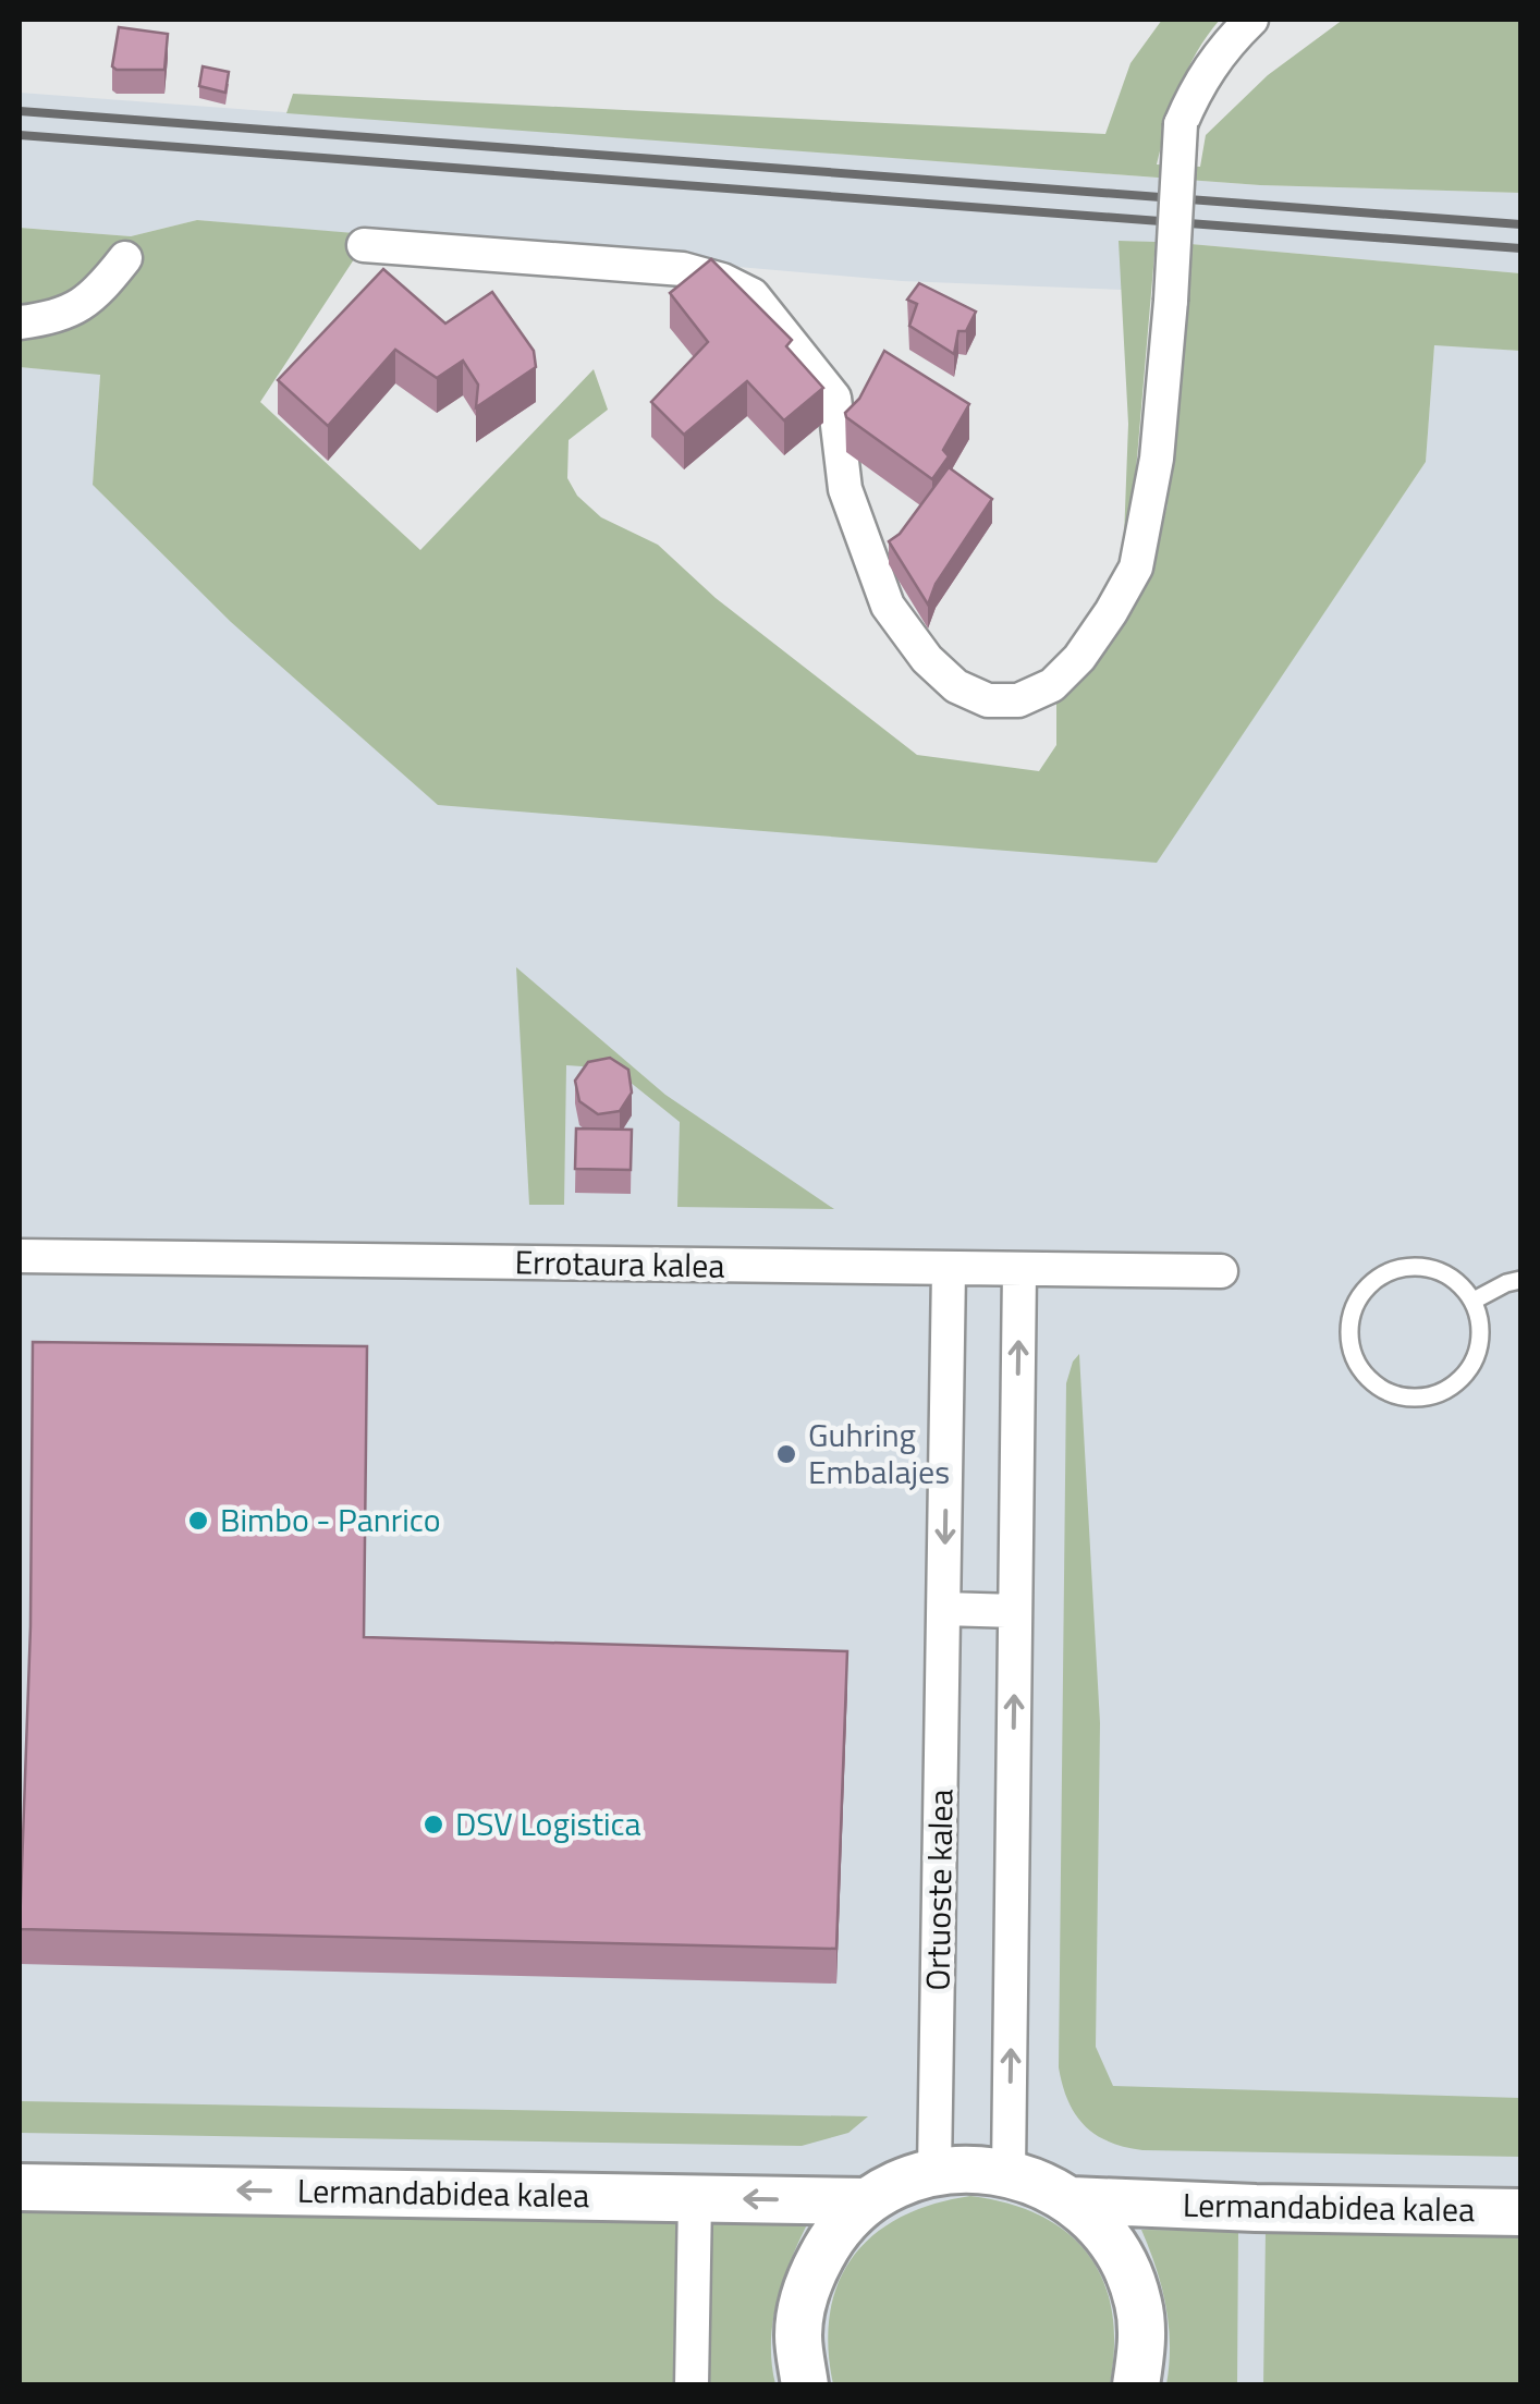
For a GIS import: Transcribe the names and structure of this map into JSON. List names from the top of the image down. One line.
{"streets":{"street":["Errotaura kalea","Ortuoste kalea","Lermandabidea kalea"]},"crossings":[["Errotaura kalea","Ortuoste kalea"]],"one_way":["Lermandabidea kalea"],"places":["Guhring Embalajes","Bimbo - Panrico","DSV Logistica"]}
